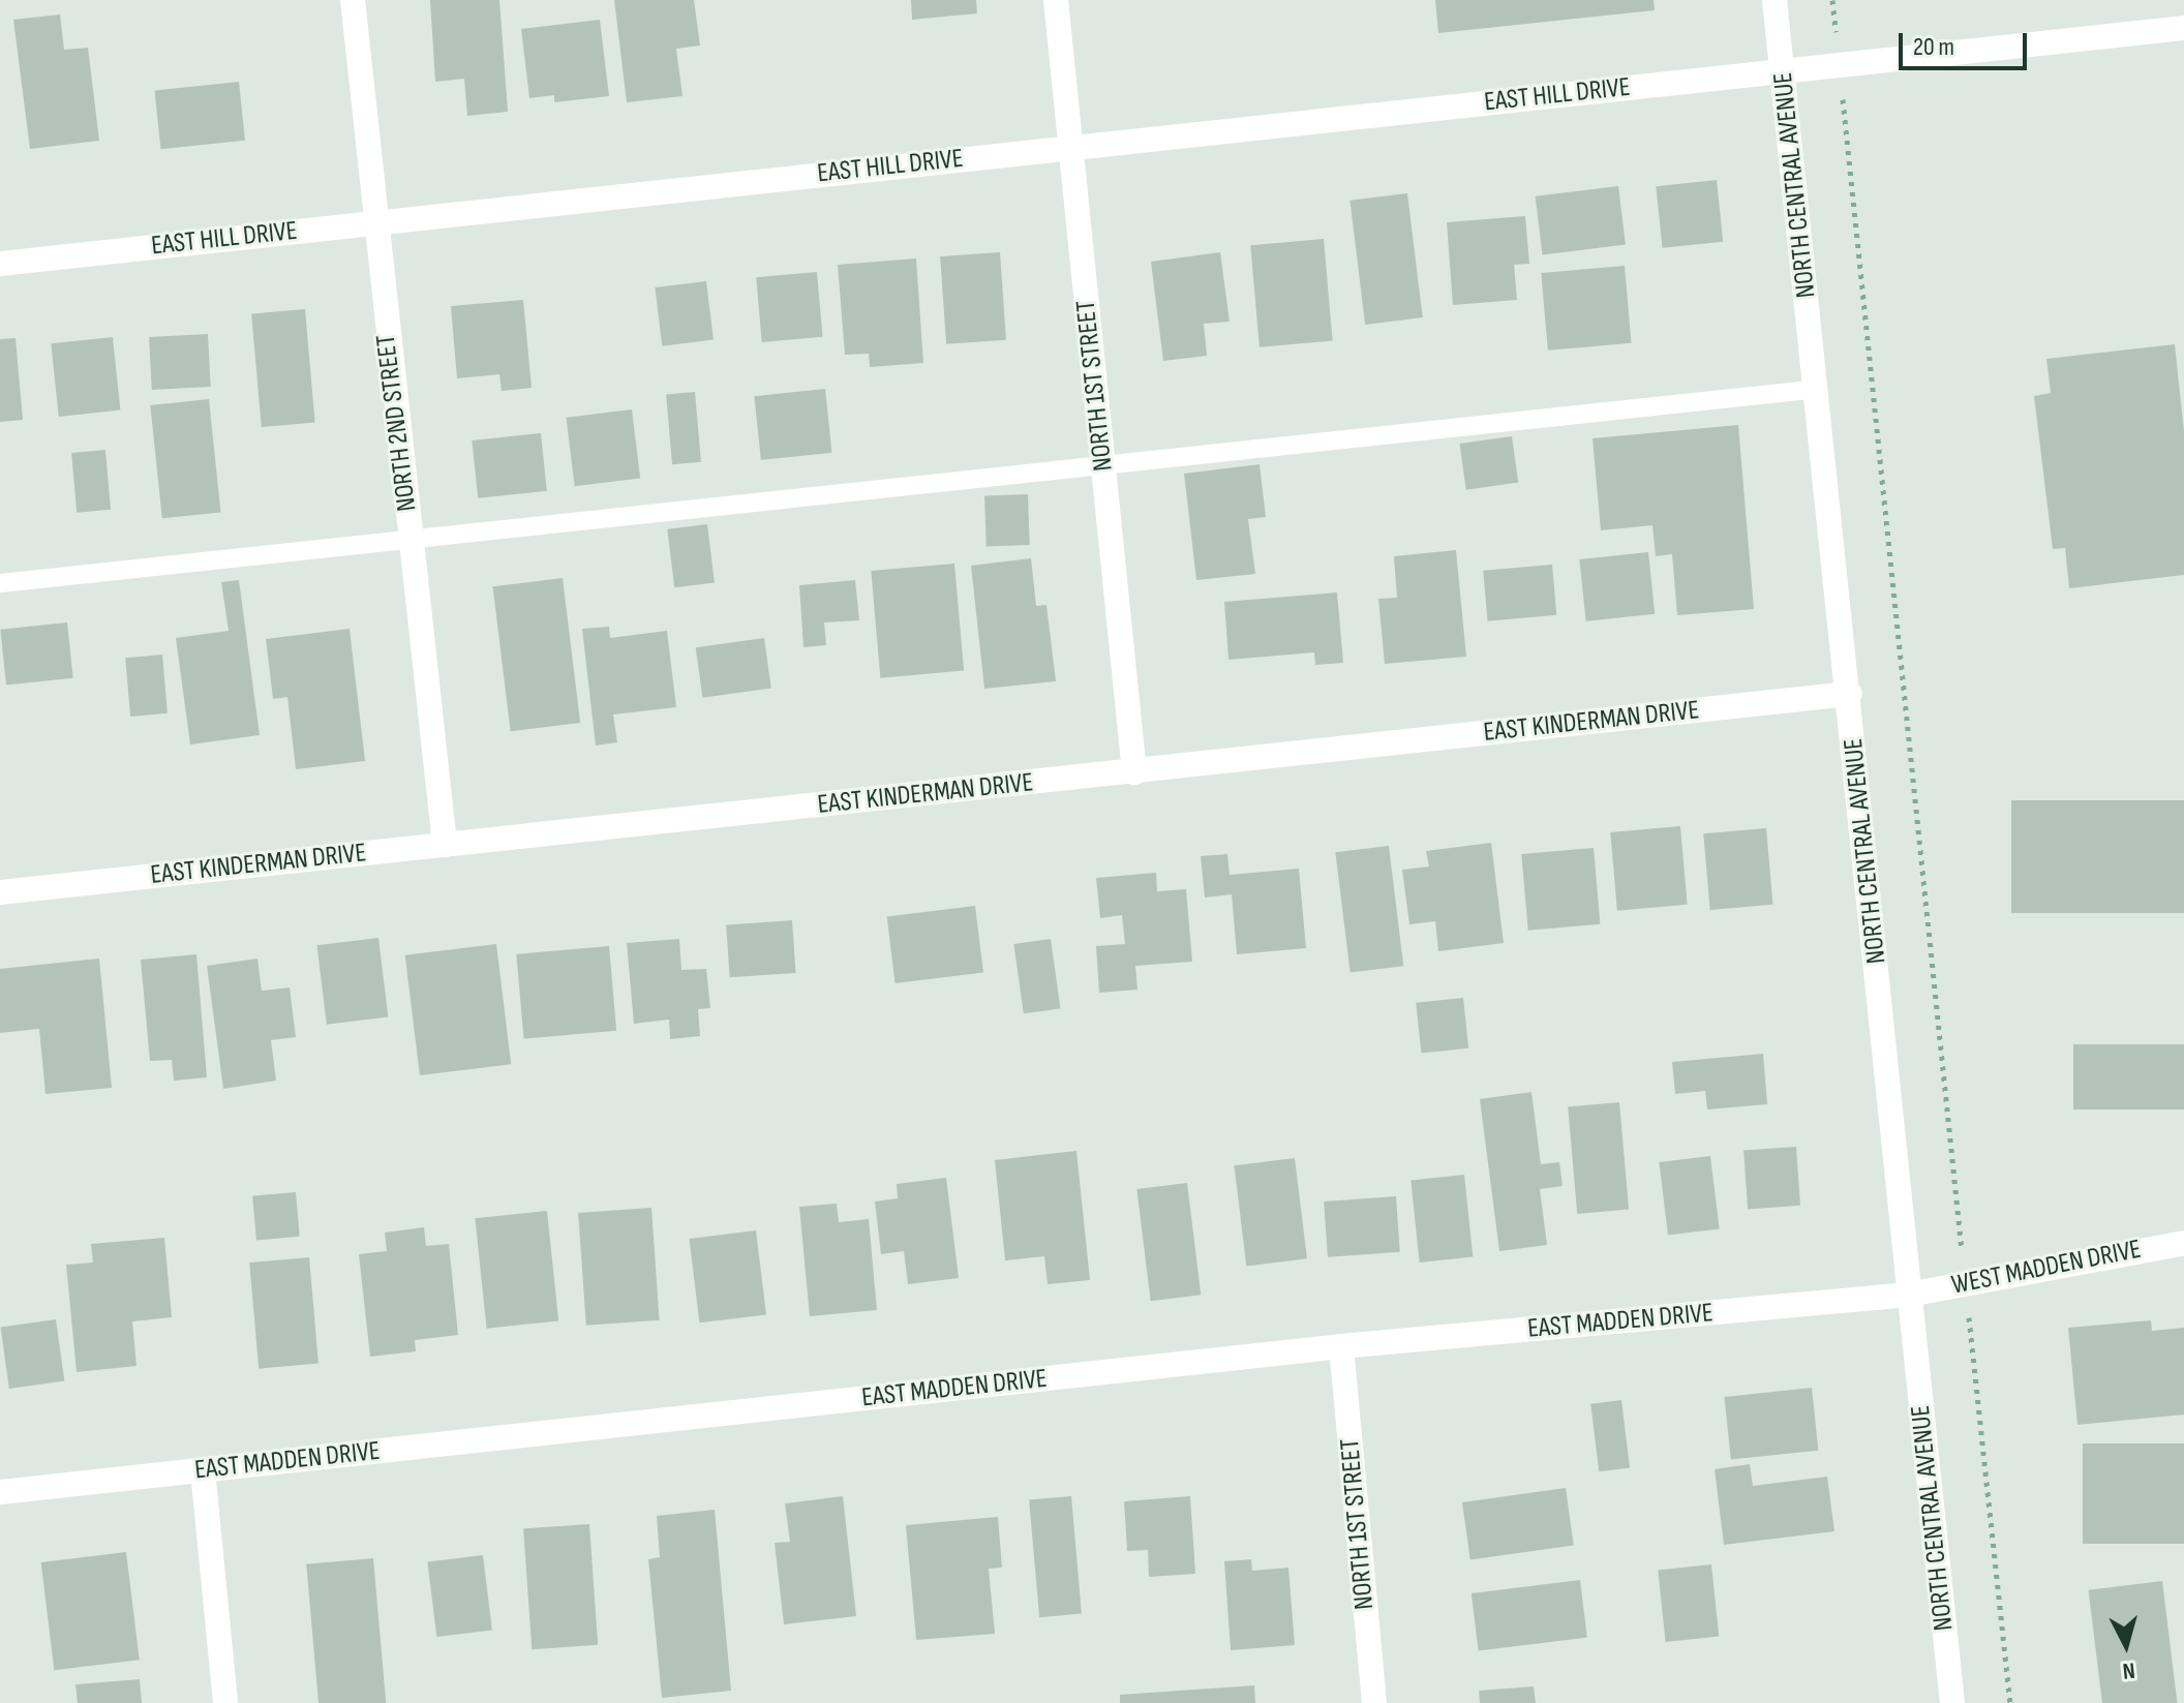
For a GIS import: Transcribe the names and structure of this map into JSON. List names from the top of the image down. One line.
{"streets":{"street":["EAST HILL DRIVE","NORTH CENTRAL AVENUE","NORTH 1ST STREET","NORTH 2ND STREET","EAST KINDERMAN DRIVE","WEST MADDEN DRIVE","EAST MADDEN DRIVE"]},"crossings":[["EAST HILL DRIVE","NORTH CENTRAL AVENUE"],["EAST HILL DRIVE","NORTH 1ST STREET"],["EAST HILL DRIVE","NORTH 2ND STREET"],["NORTH CENTRAL AVENUE","EAST KINDERMAN DRIVE"],["NORTH CENTRAL AVENUE","WEST MADDEN DRIVE"],["NORTH CENTRAL AVENUE","EAST MADDEN DRIVE"],["NORTH 1ST STREET","EAST KINDERMAN DRIVE"],["NORTH 1ST STREET","EAST MADDEN DRIVE"],["NORTH 2ND STREET","EAST KINDERMAN DRIVE"],["WEST MADDEN DRIVE","EAST MADDEN DRIVE"]],"scale_bar":"20 m","north":"bottom"}
